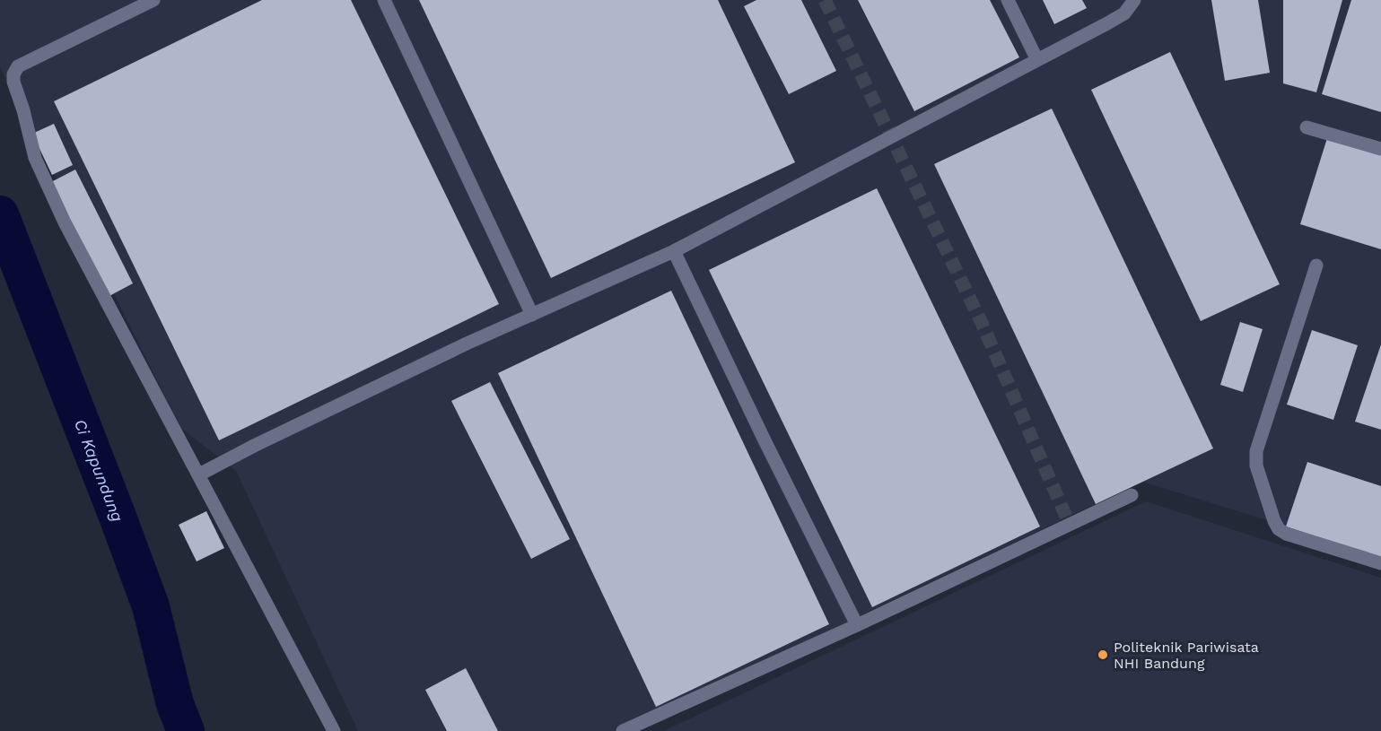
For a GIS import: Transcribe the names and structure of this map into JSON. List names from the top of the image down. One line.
{"water":["Ci Kapundung"],"places":["Politeknik Pariwisata NHI Bandung"]}
